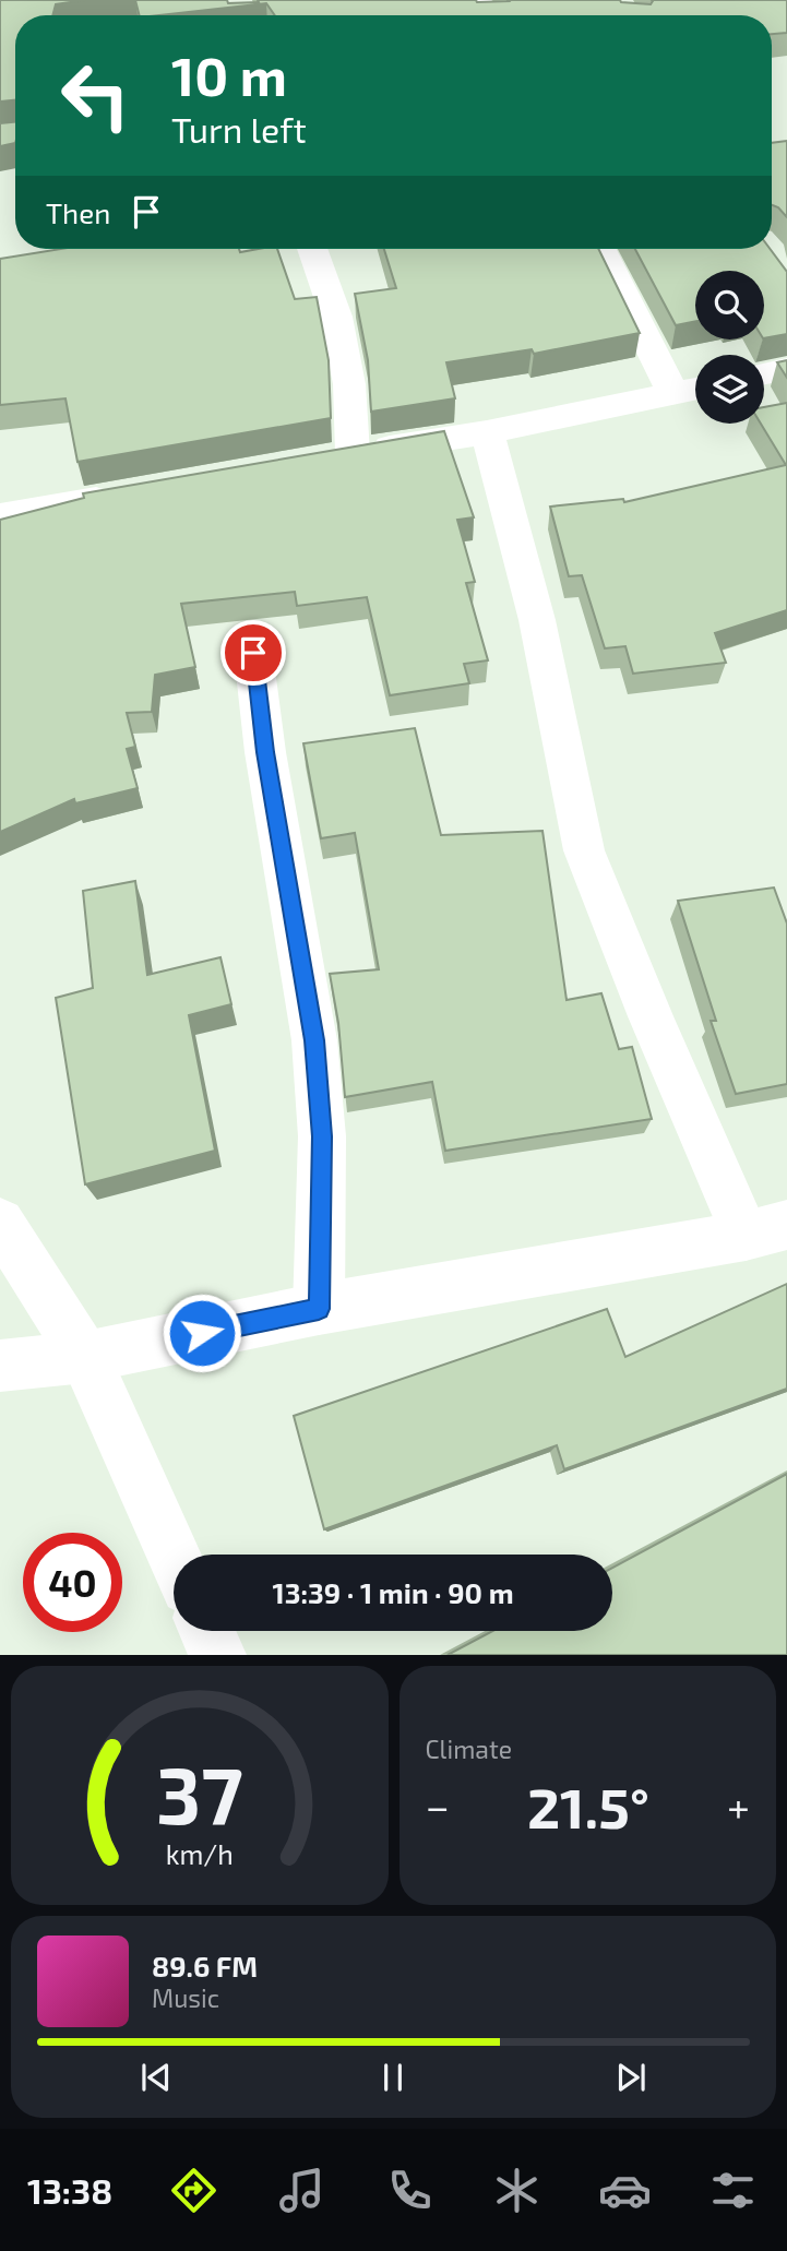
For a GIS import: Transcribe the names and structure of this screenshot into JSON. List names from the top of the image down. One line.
{"page":{"turn":["10 m","Turn left"],"then":"Then","limit":"40","trip":"13:39 · 1 min · 90 m","tile":"Climate","heat":["−","21.5°","+"],"song":["89.6 FM","Music"],"tabs":"13:38","gauge":["37","km/h"]}}
